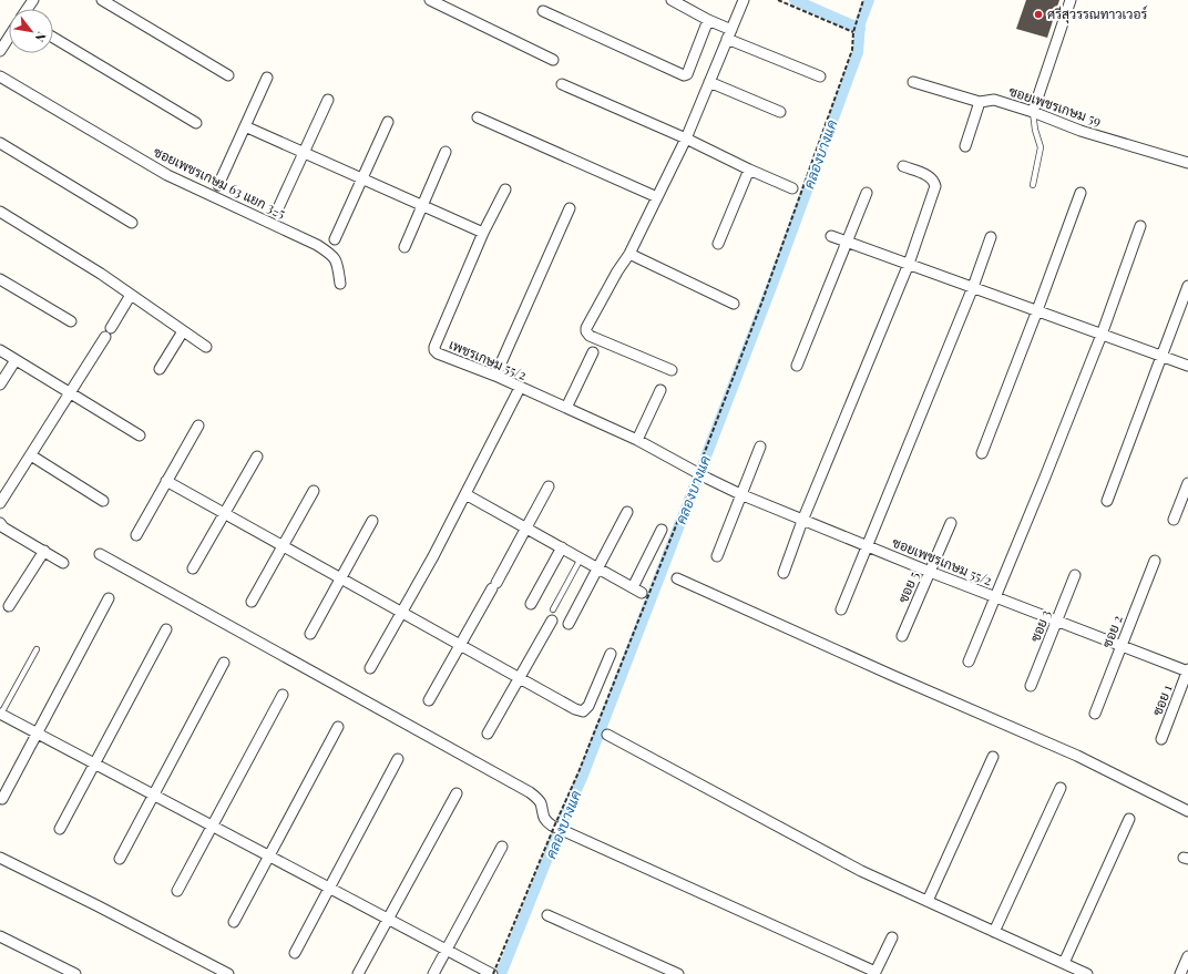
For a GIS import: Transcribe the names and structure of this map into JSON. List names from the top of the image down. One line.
{"streets":{"street":["ซอยเพชรเกษม 59","ซอยเพชรเกษม 63 แยก 3-5","เพชรเกษม 55/2","ซอยเพชรเกษม 55/2","ซอย 5","ซอย 3","ซอย 2","ซอย 1"]},"crossings":[["เพชรเกษม 55/2","ซอยเพชรเกษม 55/2"],["ซอยเพชรเกษม 55/2","ซอย 5"],["ซอยเพชรเกษม 55/2","ซอย 3"],["ซอยเพชรเกษม 55/2","ซอย 2"],["ซอยเพชรเกษม 55/2","ซอย 1"]],"water":["คลองบางแค"],"places":["ศรีสุวรรณทาวเวอร์"],"north":"bottom right"}
